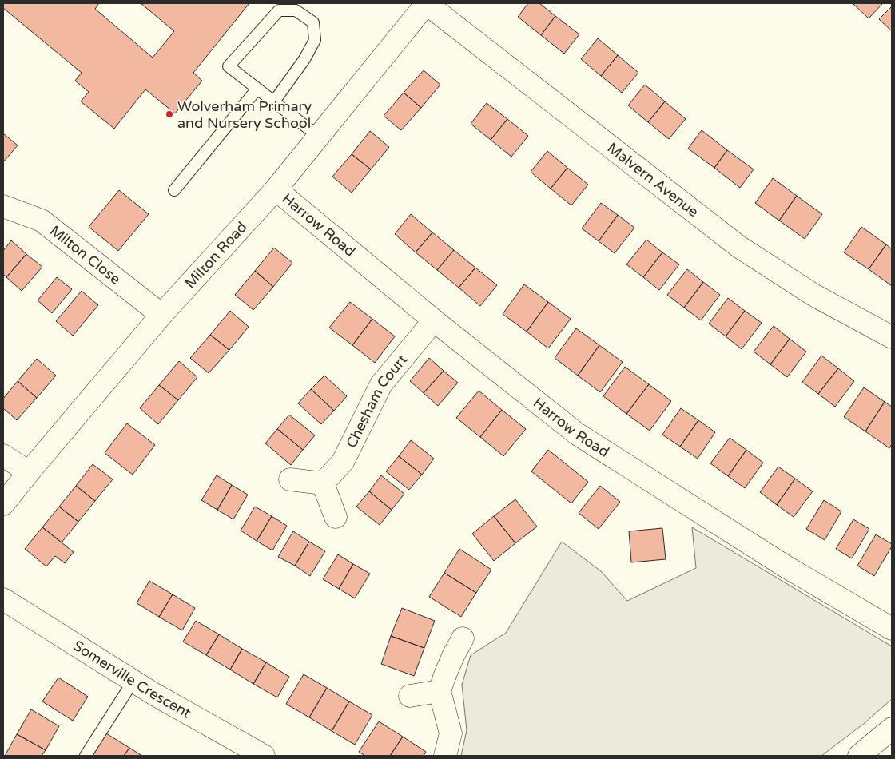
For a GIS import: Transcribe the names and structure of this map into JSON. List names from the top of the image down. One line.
{"streets":{"street":["Malvern Avenue","Harrow Road","Milton Close","Milton Road","Chesham Court","Somerville Crescent"]},"crossings":[["Malvern Avenue","Milton Road"],["Harrow Road","Milton Road"],["Harrow Road","Chesham Court"],["Milton Close","Milton Road"]],"places":["Wolverham Primary and Nursery School"]}
